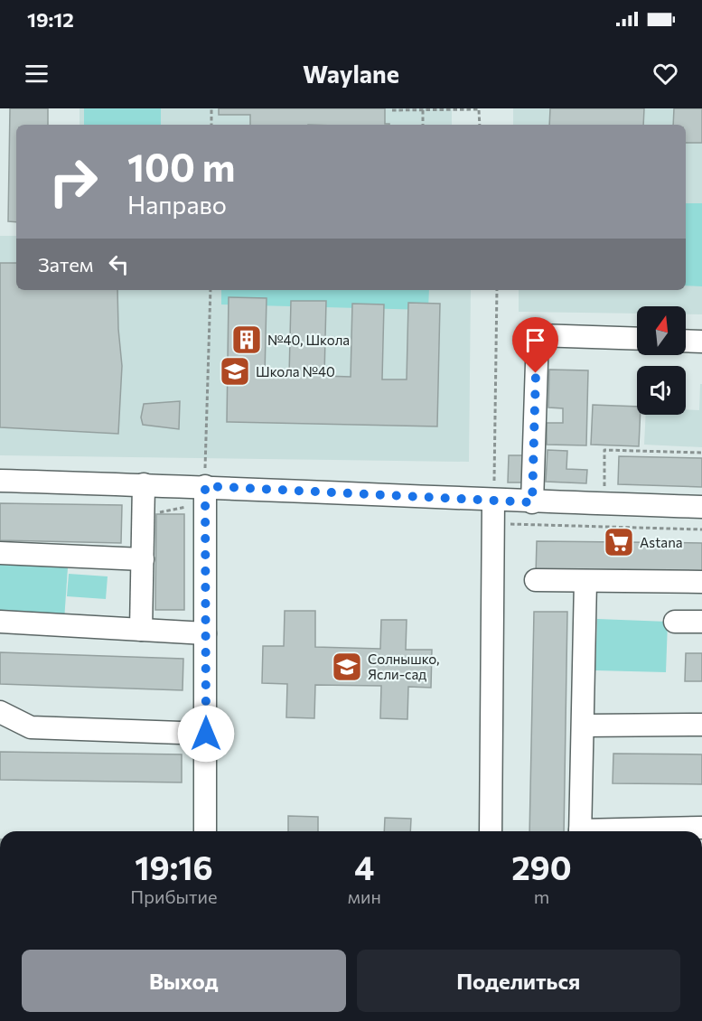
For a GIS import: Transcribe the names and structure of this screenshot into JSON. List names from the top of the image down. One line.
{"places":{"building":["№40, Школа"],"school or university":["Школа №40","Солнышко, Ясли-сад"],"supermarket":["Astana"]},"north":"top","page":{"status":"19:12","header":"Waylane","turn":["100 m","Направо"],"then":"Затем","eta":["19:16","Прибытие","4","мин","290","m"],"buttons":["Выход","Поделиться"]}}
